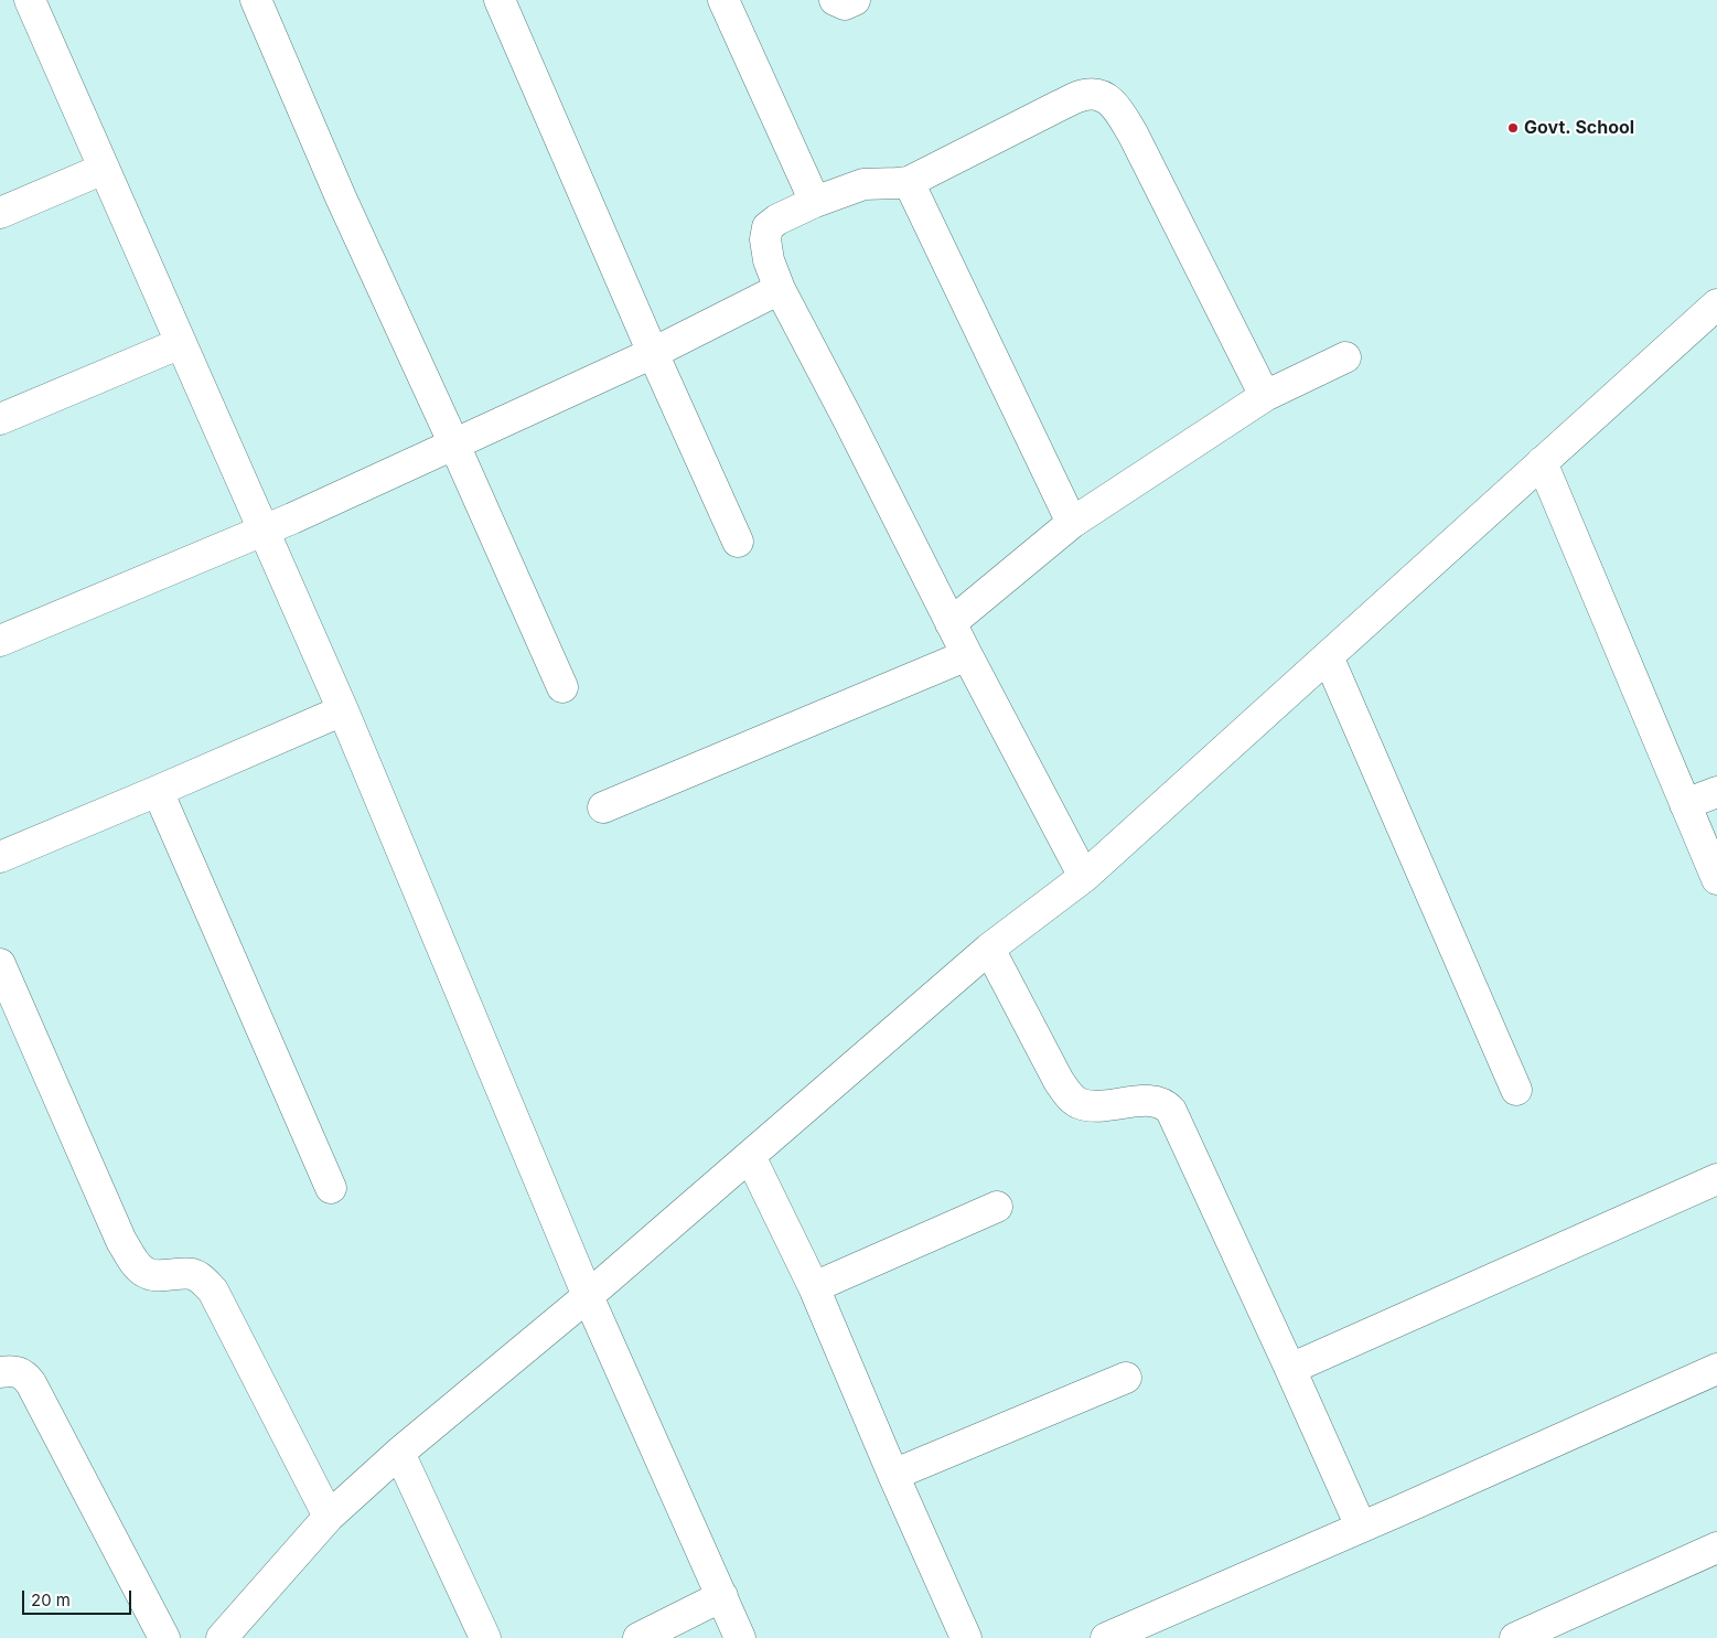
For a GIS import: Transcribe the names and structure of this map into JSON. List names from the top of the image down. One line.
{"places":["Govt. School"],"scale_bar":"20 m"}
